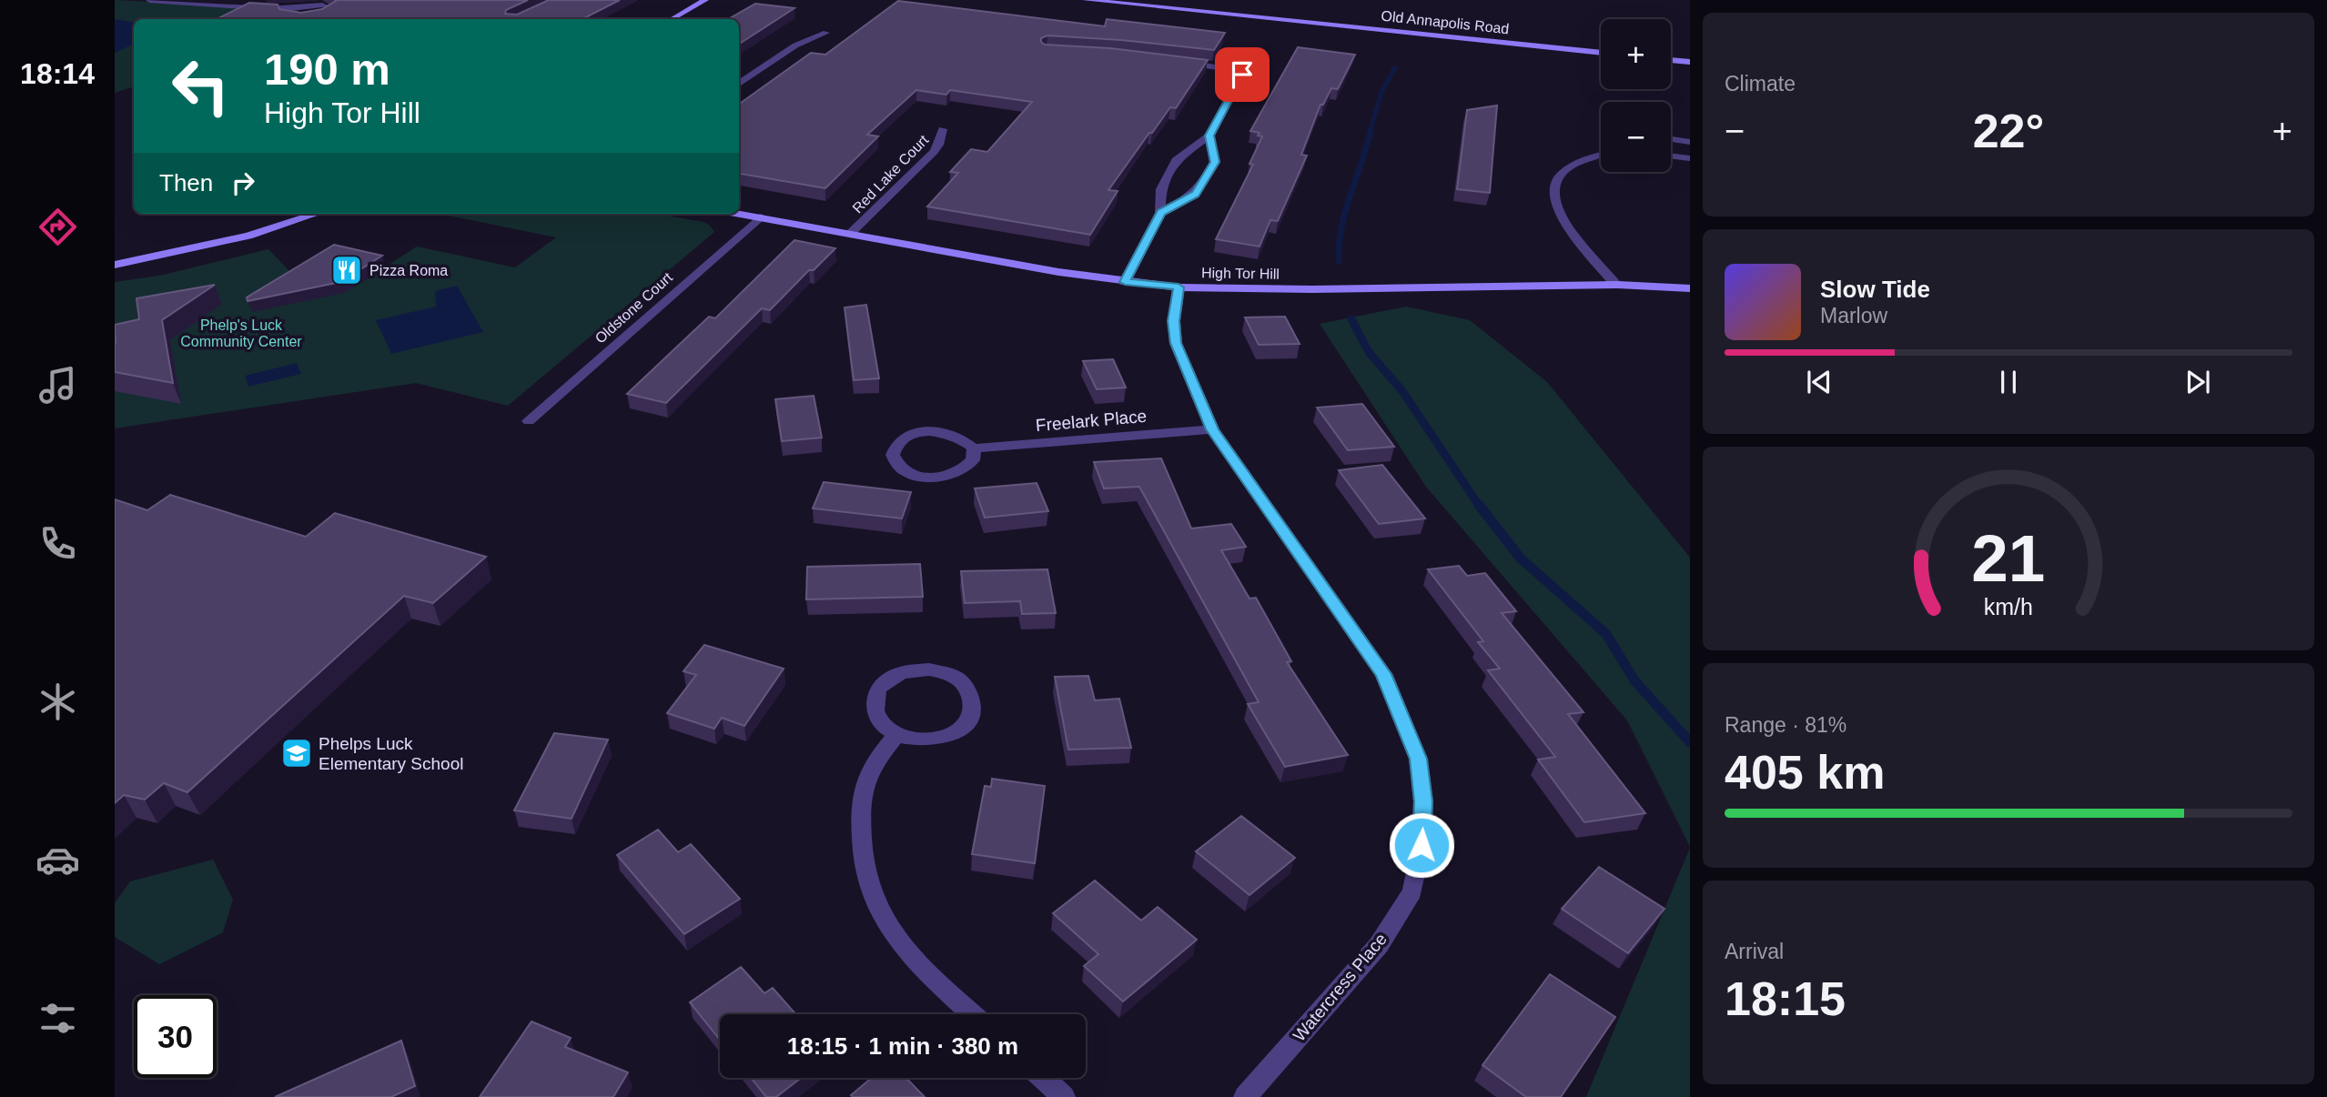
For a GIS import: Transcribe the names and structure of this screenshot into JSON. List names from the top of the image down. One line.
{"streets":{"street":["Old Annapolis Road","Red Lake Court","High Tor Hill","Oldstone Court","Freelark Place","Watercress Place"]},"crossings":[["Red Lake Court","High Tor Hill"],["High Tor Hill","Oldstone Court"],["High Tor Hill","Watercress Place"],["Freelark Place","Watercress Place"]],"parks":["Phelp's Luck Community Center"],"places":{"restaurant":["Pizza Roma"],"school or university":["Phelps Luck Elementary School"]},"page":{"tabs":"18:14","tile":["Climate",["Range · 81%","405 km"],["Arrival","18:15"]],"map_buttons":["+","−"],"turn":["190 m","High Tor Hill"],"heat":["−","22°","+"],"then":"Then","song":["Slow Tide","Marlow"],"limit":"30","trip":"18:15 · 1 min · 380 m","gauge":["21","km/h"]}}
